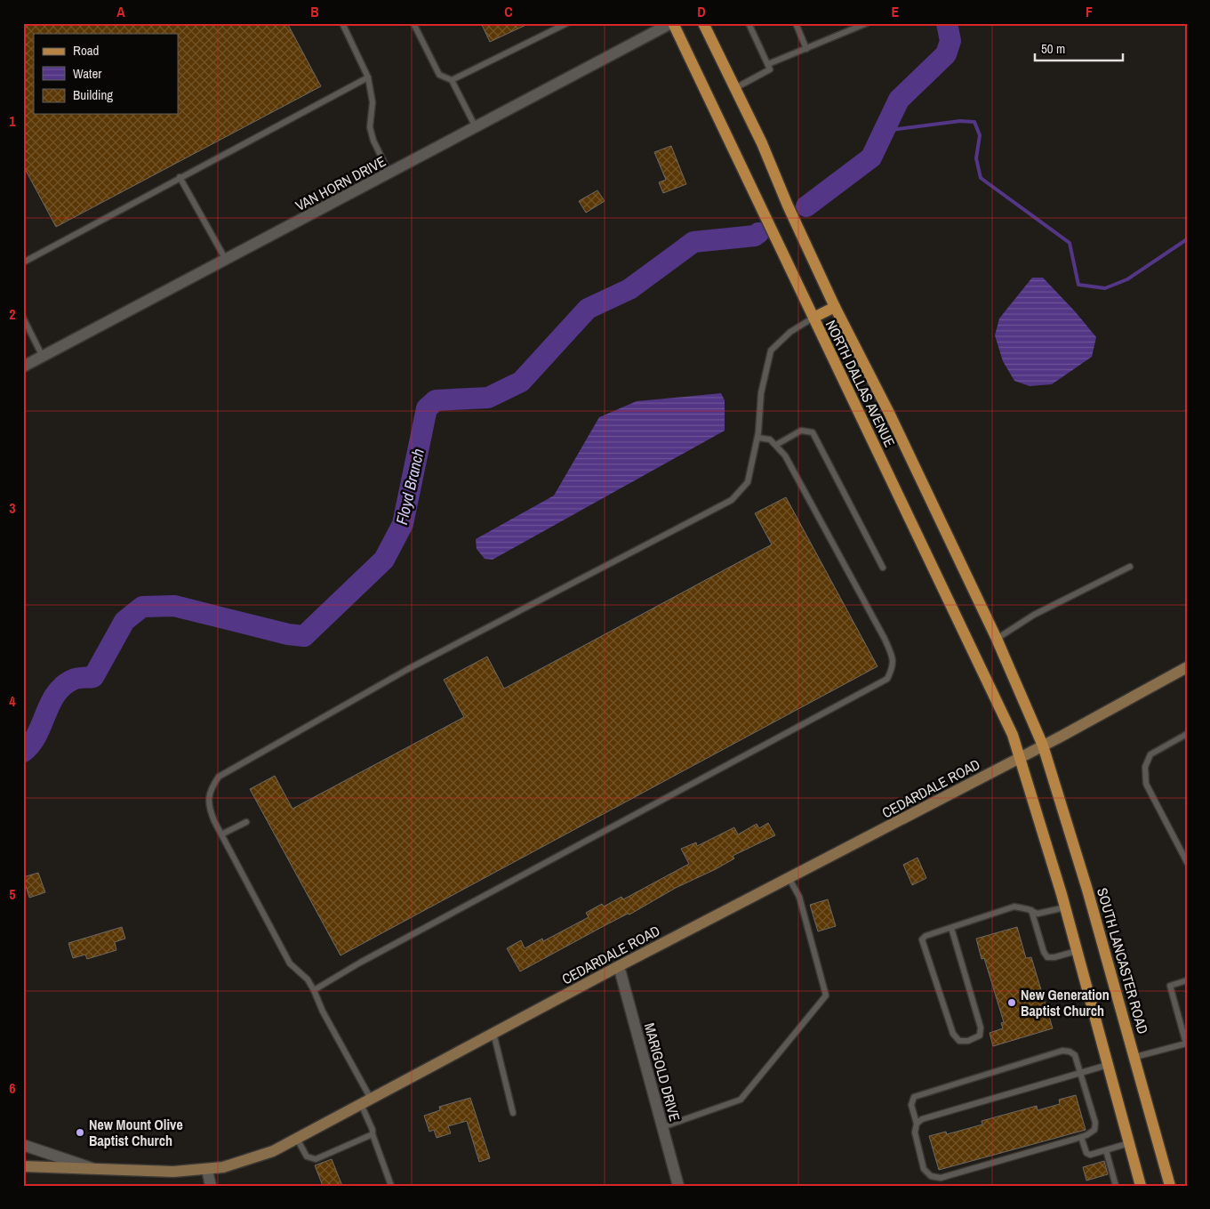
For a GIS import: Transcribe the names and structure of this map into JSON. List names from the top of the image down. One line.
{"streets":{"main road":["NORTH DALLAS AVENUE","SOUTH LANCASTER ROAD"],"street":["VAN HORN DRIVE","CEDARDALE ROAD","MARIGOLD DRIVE"]},"crossings":[["VAN HORN DRIVE","NORTH DALLAS AVENUE"],["NORTH DALLAS AVENUE","CEDARDALE ROAD"],["NORTH DALLAS AVENUE","SOUTH LANCASTER ROAD"],["CEDARDALE ROAD","SOUTH LANCASTER ROAD"],["CEDARDALE ROAD","MARIGOLD DRIVE"]],"water":["Floyd Branch"],"places":["New Generation Baptist Church","New Mount Olive Baptist Church"],"legend":["Road","Water","Building"],"scale_bar":"50 m","grid":{"columns":["A","B","C","D","E","F"],"rows":["1","2","3","4","5","6"]}}
